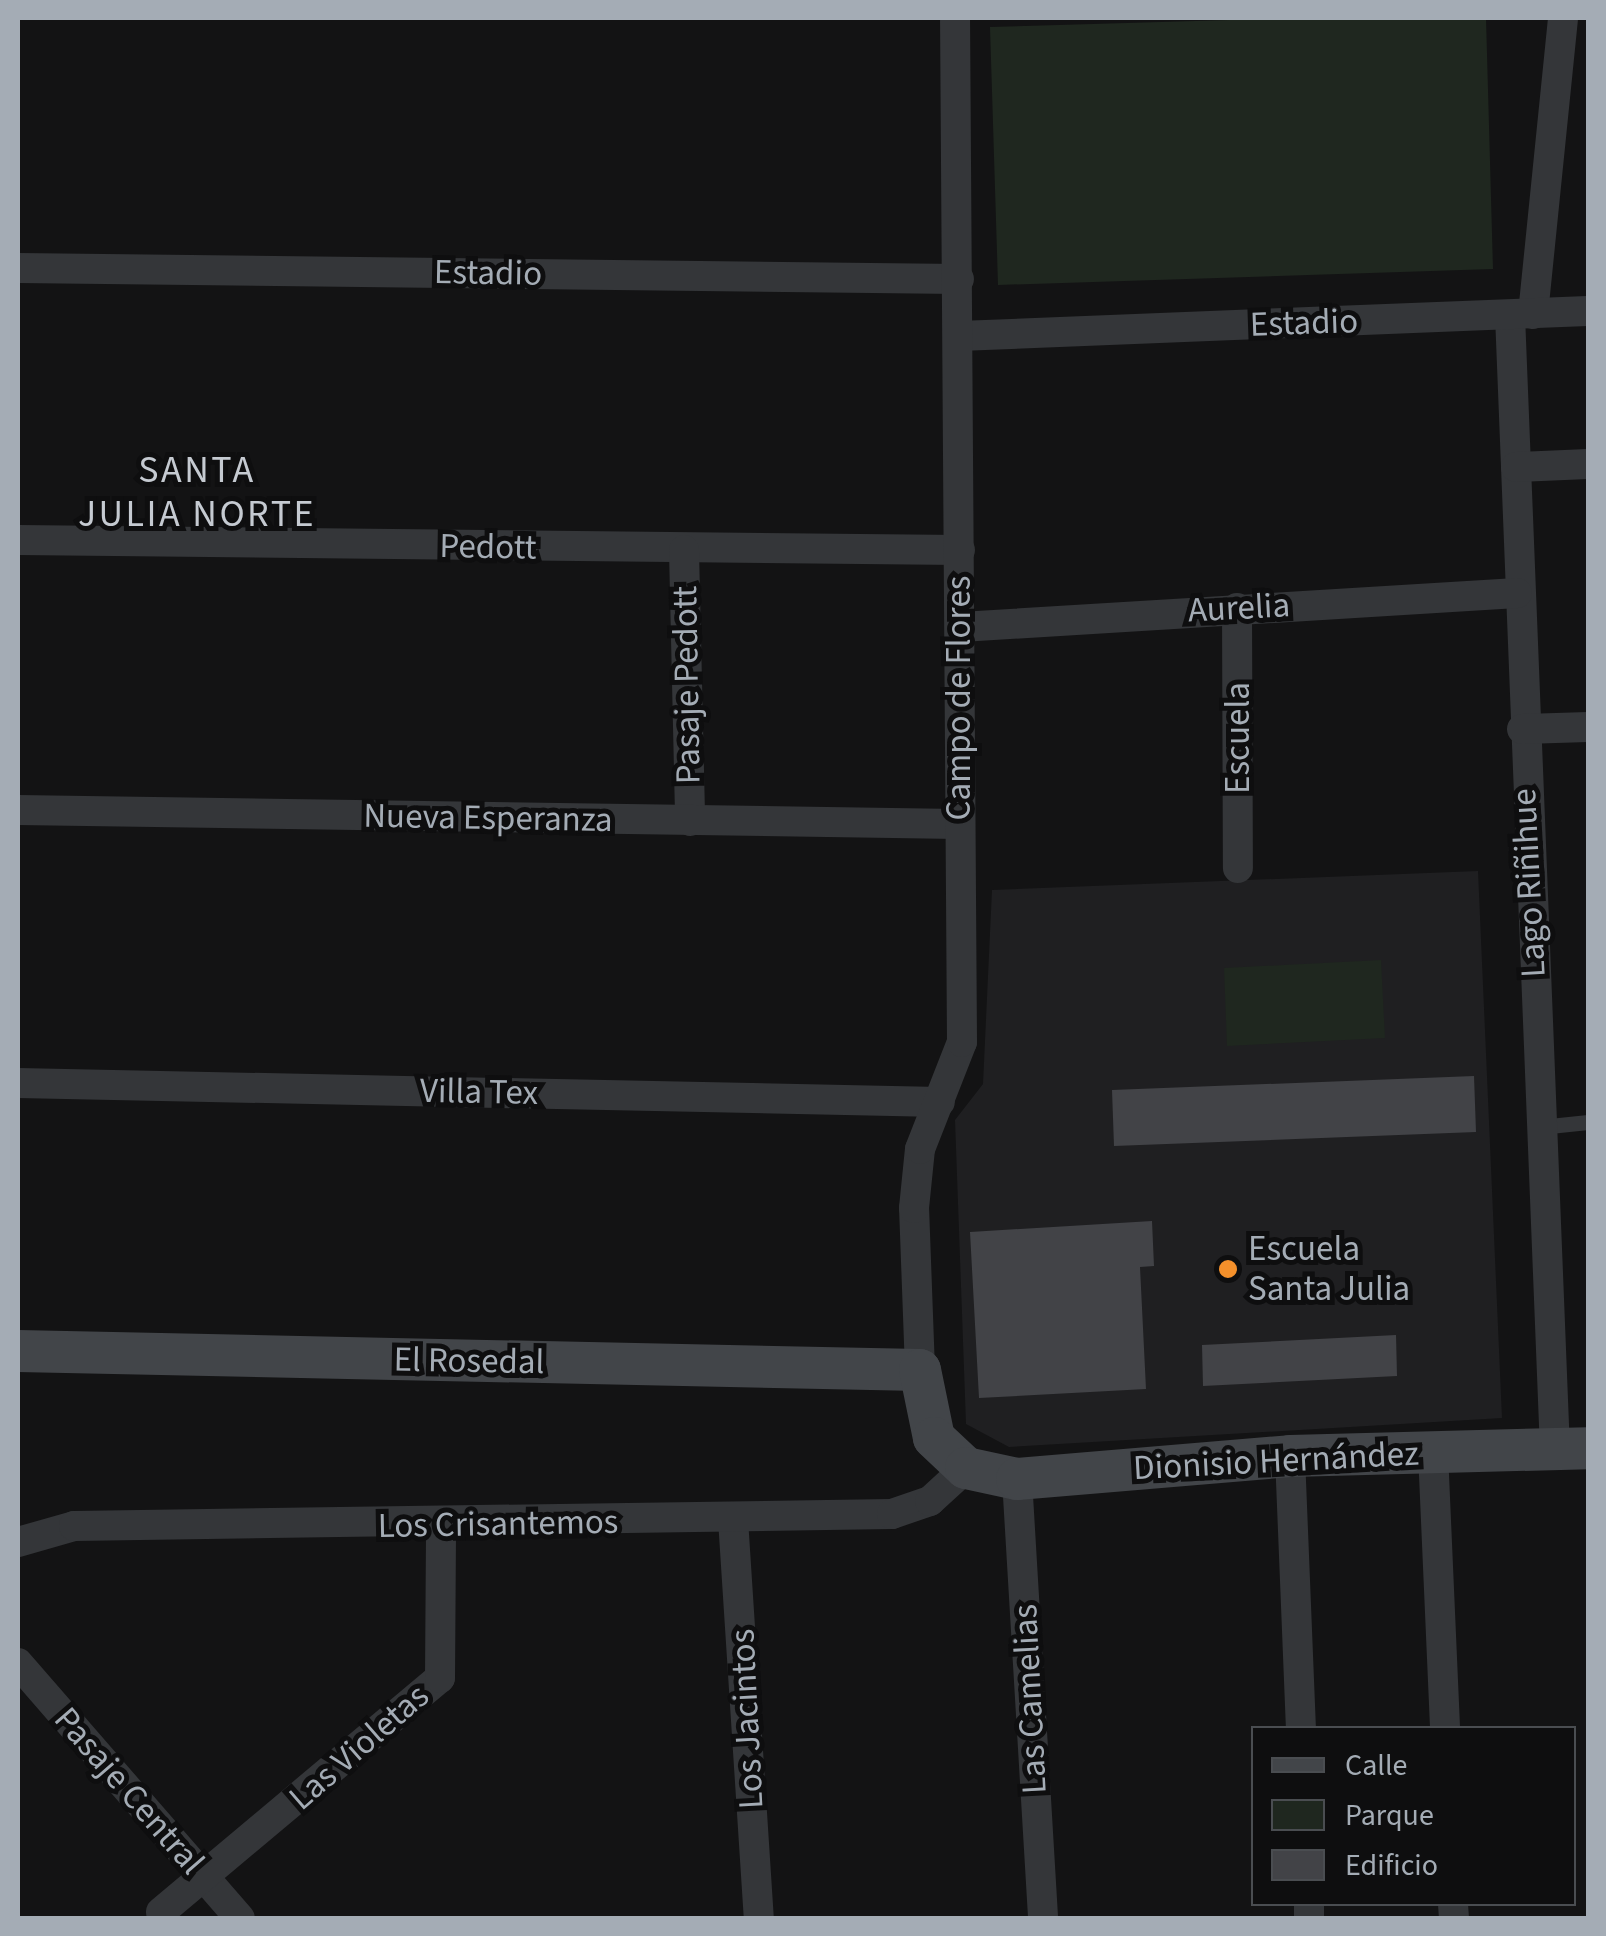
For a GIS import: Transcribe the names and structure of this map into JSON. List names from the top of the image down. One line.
{"streets":{"street":["Estadio","Pedott","Aurelia","Pasaje Pedott","Campo de Flores","Escuela","Nueva Esperanza","Lago Riñihue","Villa Tex","El Rosedal","Dionisio Hernández","Los Crisantemos","Las Camelias","Los Jacintos","Las Violetas","Pasaje Central"]},"crossings":[["Estadio","Campo de Flores"],["Estadio","Lago Riñihue"],["Pedott","Pasaje Pedott"],["Pedott","Campo de Flores"],["Aurelia","Campo de Flores"],["Aurelia","Escuela"],["Aurelia","Lago Riñihue"],["Pasaje Pedott","Nueva Esperanza"],["Campo de Flores","Nueva Esperanza"],["Campo de Flores","Villa Tex"],["Campo de Flores","El Rosedal"],["Lago Riñihue","Dionisio Hernández"],["Dionisio Hernández","Los Crisantemos"],["Dionisio Hernández","Las Camelias"],["Los Crisantemos","Los Jacintos"],["Los Crisantemos","Las Violetas"],["Las Violetas","Pasaje Central"]],"districts":["SANTA JULIA NORTE"],"places":["Escuela Santa Julia"],"legend":["Calle","Parque","Edificio"]}
